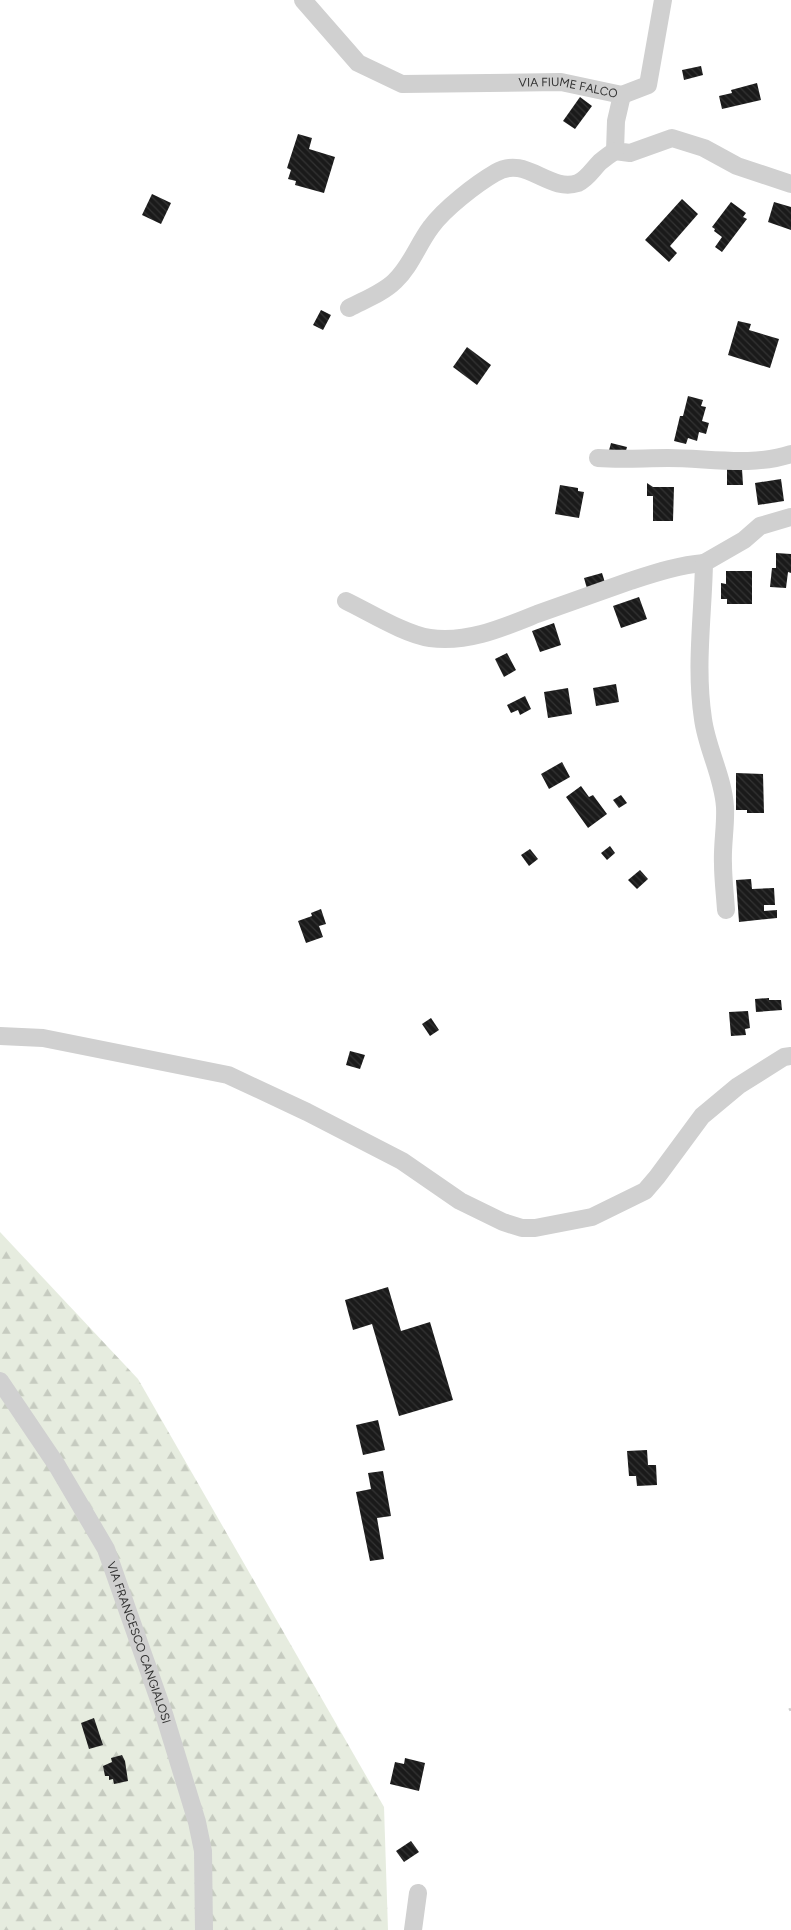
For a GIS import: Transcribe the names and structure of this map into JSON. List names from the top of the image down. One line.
{"streets":{"street":["VIA FIUME FALCO","VIA FRANCESCO CANGIALOSI"]}}
